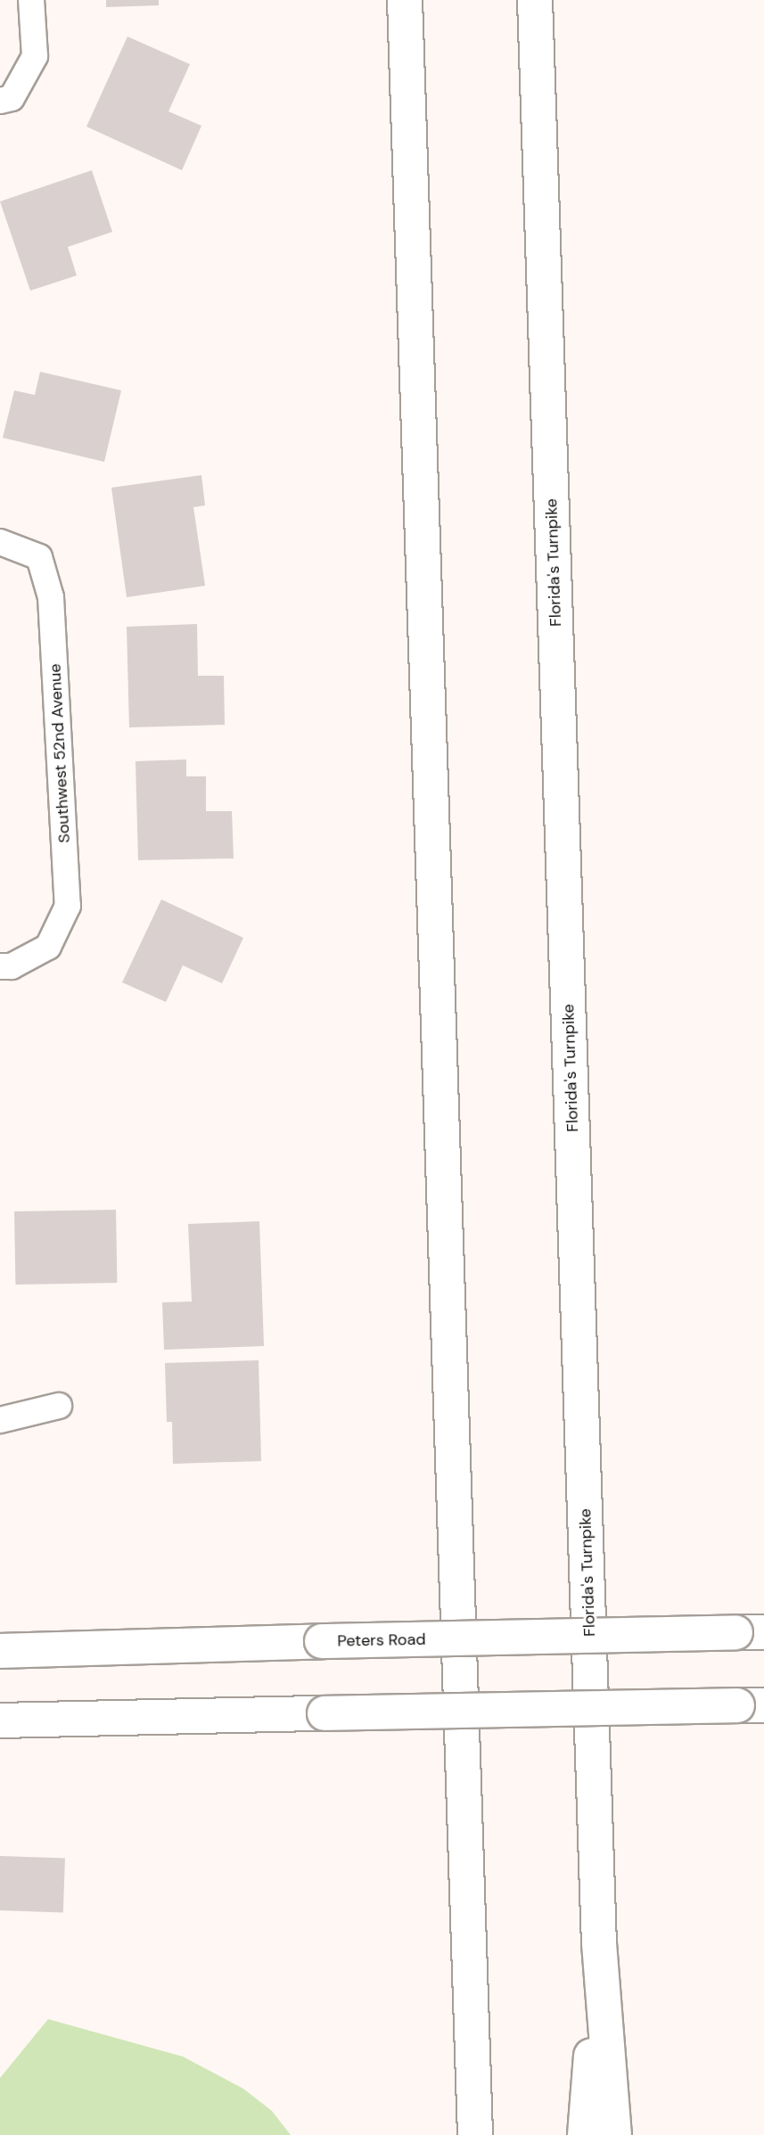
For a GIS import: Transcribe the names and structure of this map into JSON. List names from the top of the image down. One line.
{"streets":{"main road":["Florida's Turnpike","Peters Road"],"street":["Southwest 52nd Avenue"]}}
